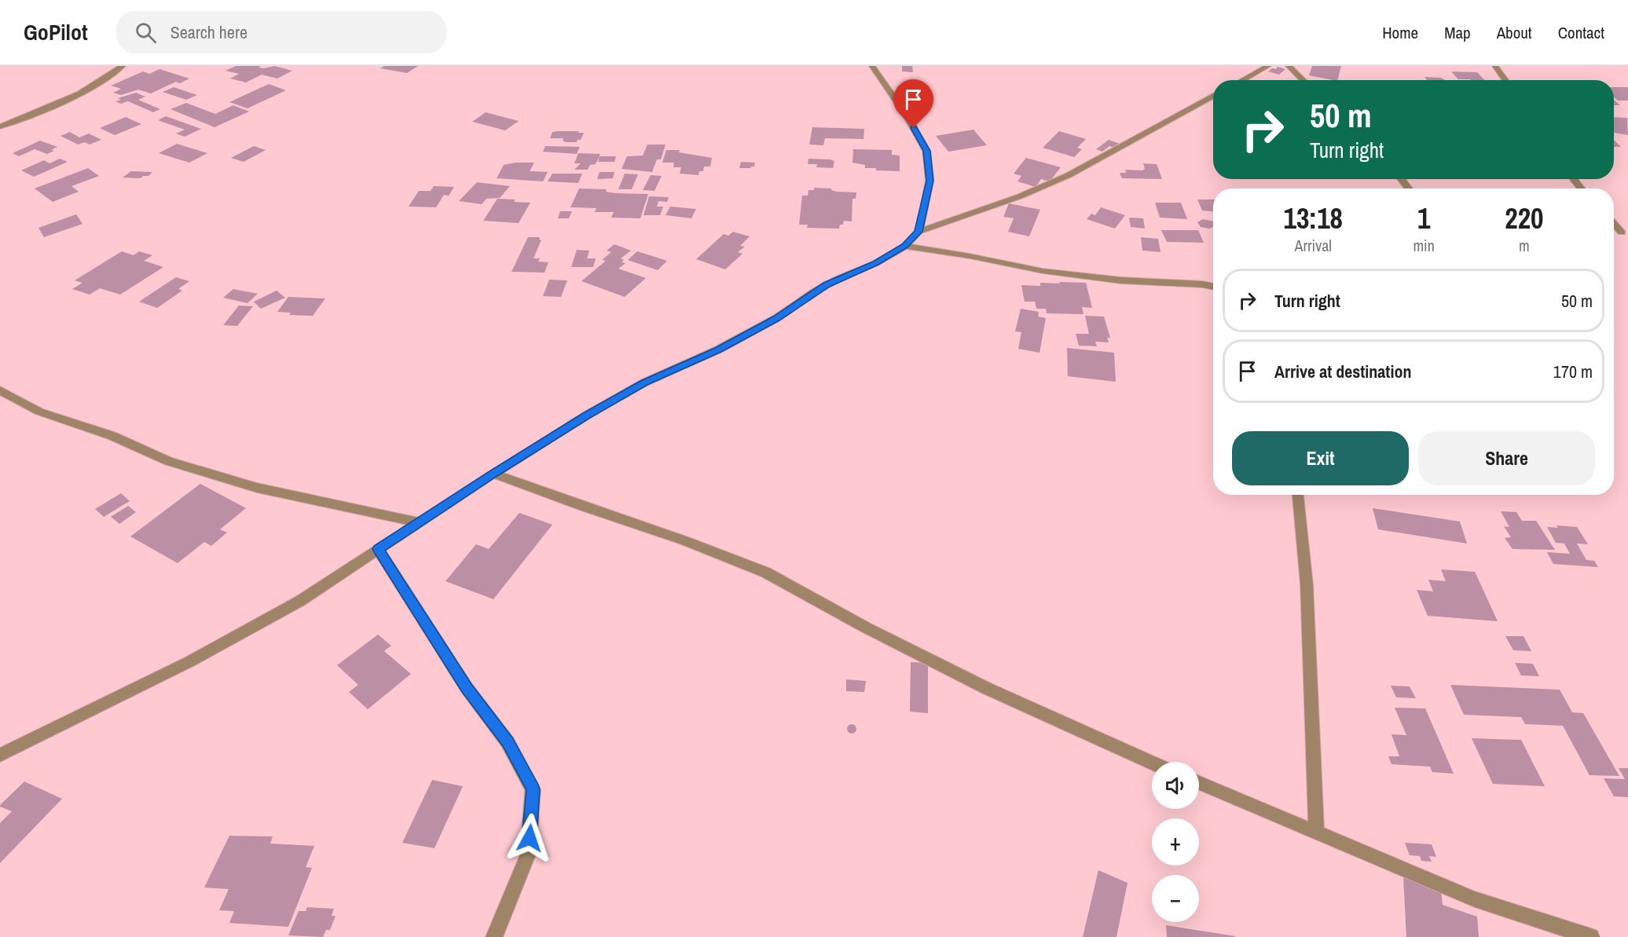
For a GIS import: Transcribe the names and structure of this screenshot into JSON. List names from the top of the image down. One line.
{"page":{"header":"GoPilot","search":"Search here","nav":["Home","Map","About","Contact"],"turn":["50 m","Turn right"],"eta":["13:18","Arrival","1","min","220","m"],"list":[{"name":"Turn right","value":"50 m"},{"name":"Arrive at destination","value":"170 m"}],"buttons":["Exit","Share"],"map_buttons":["+","−"]}}
